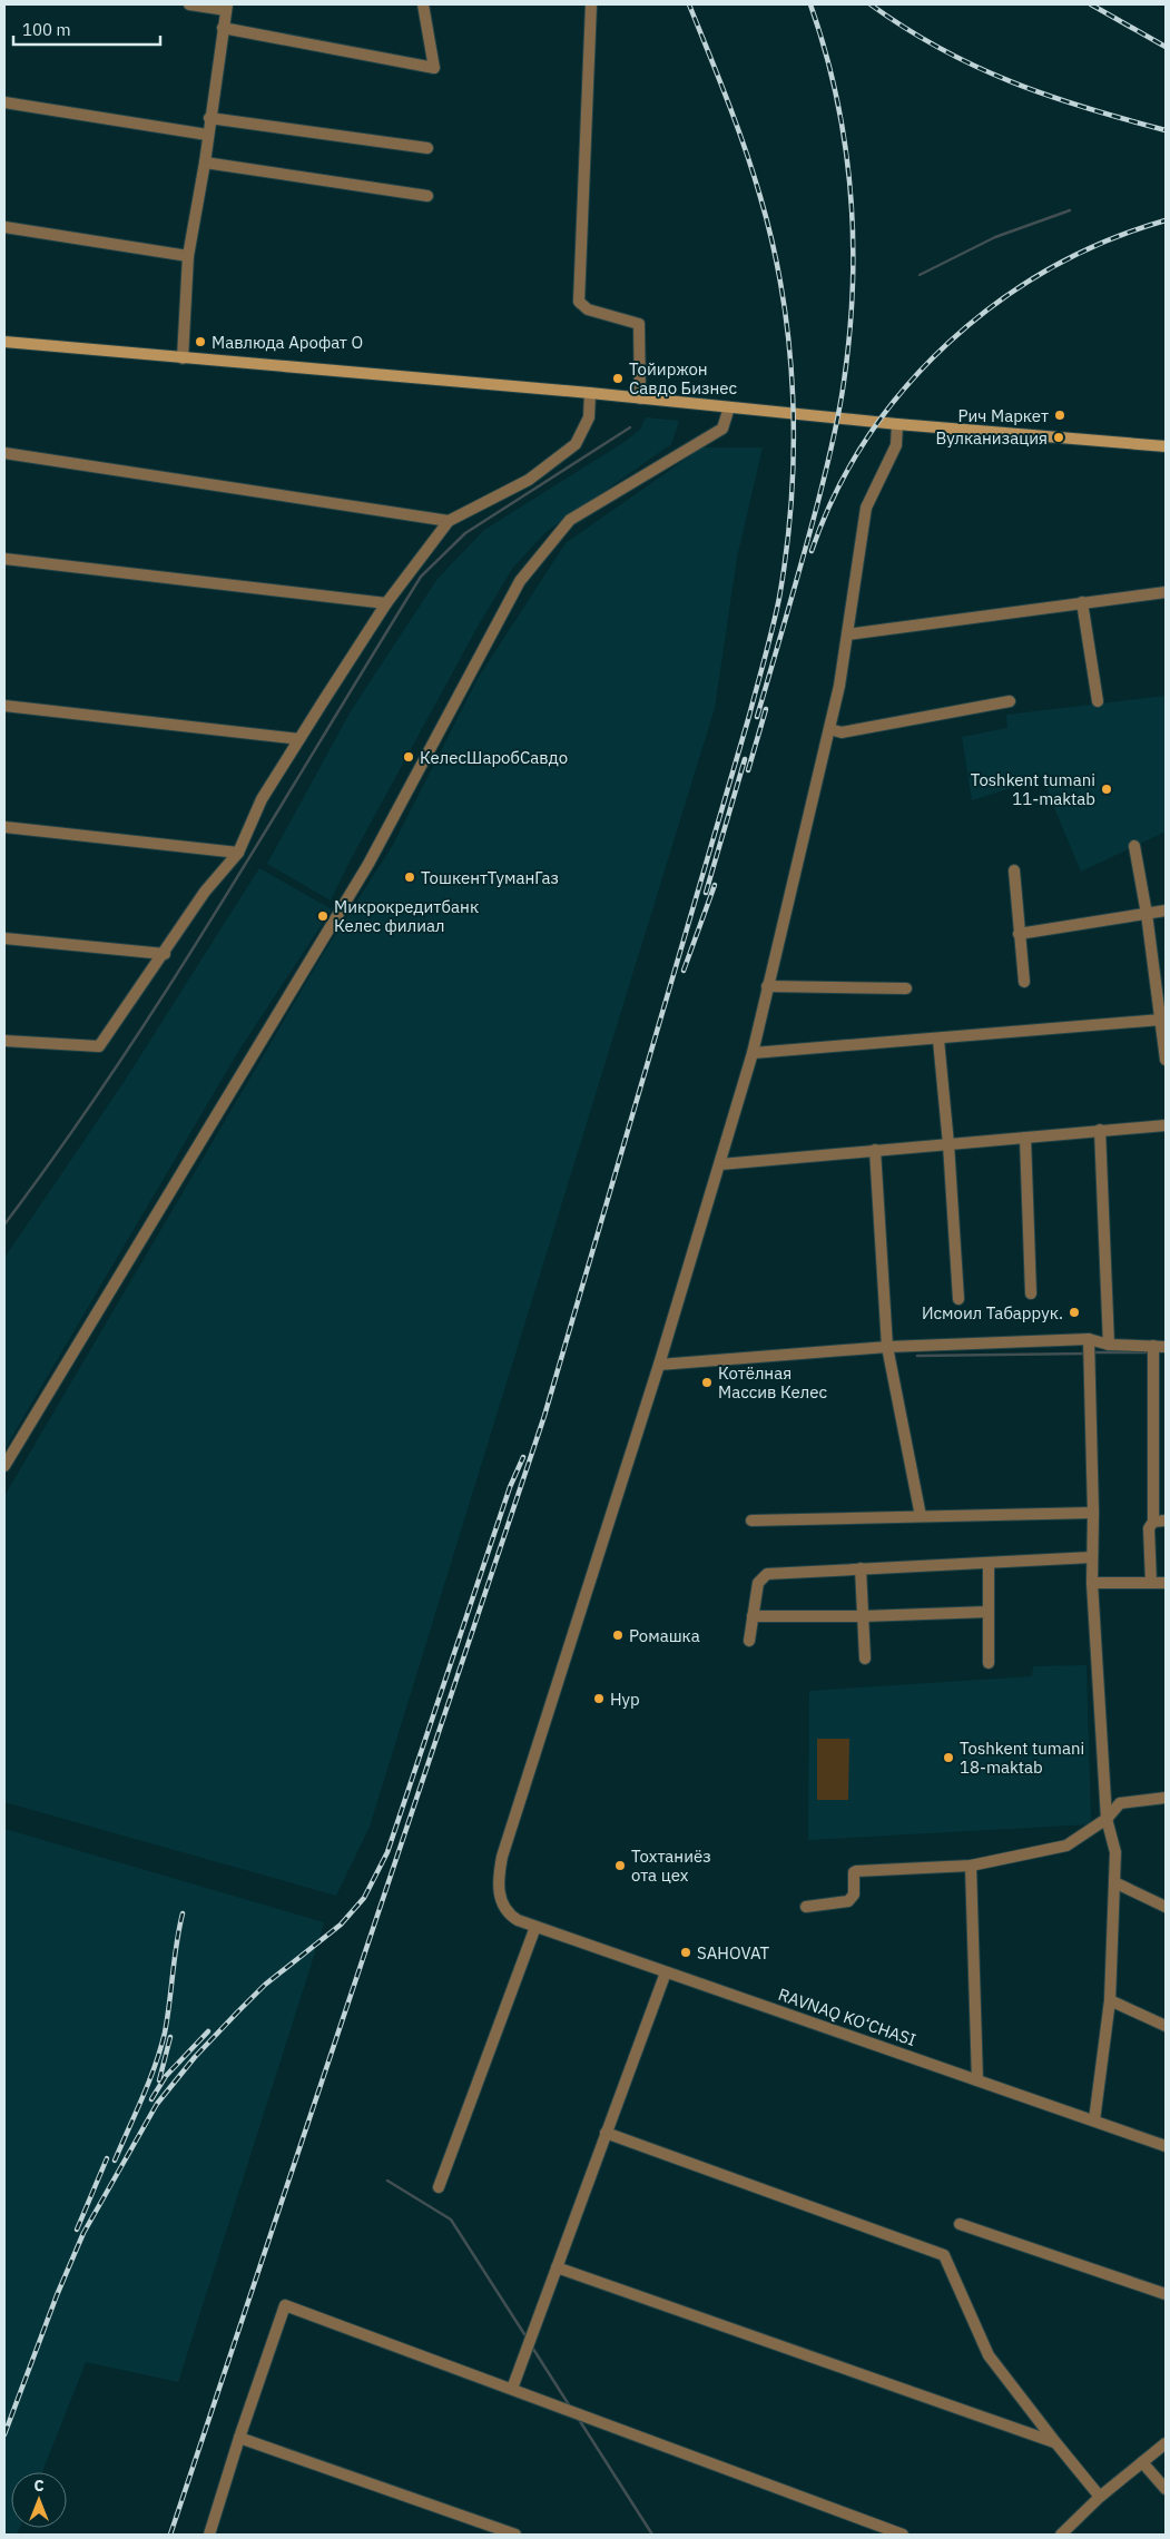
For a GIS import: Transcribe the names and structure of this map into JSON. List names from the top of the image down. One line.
{"streets":{"street":["RAVNAQ KO‘CHASI"]},"places":["Мавлюда Арофат О","Тойиржон Савдо Бизнес","Рич Маркет","Вулканизация","КелесШаробСавдо","Toshkent tumani 11-maktab","ТошкентТуманГаз","Микрокредитбанк Келес филиал","Исмоил Табаррук.","Котёлная Массив Келес","Ромашка","Нур","Toshkent tumani 18-maktab","Тохтаниёз ота цех","SAHOVAT"],"scale_bar":"100 m","north":"top"}
